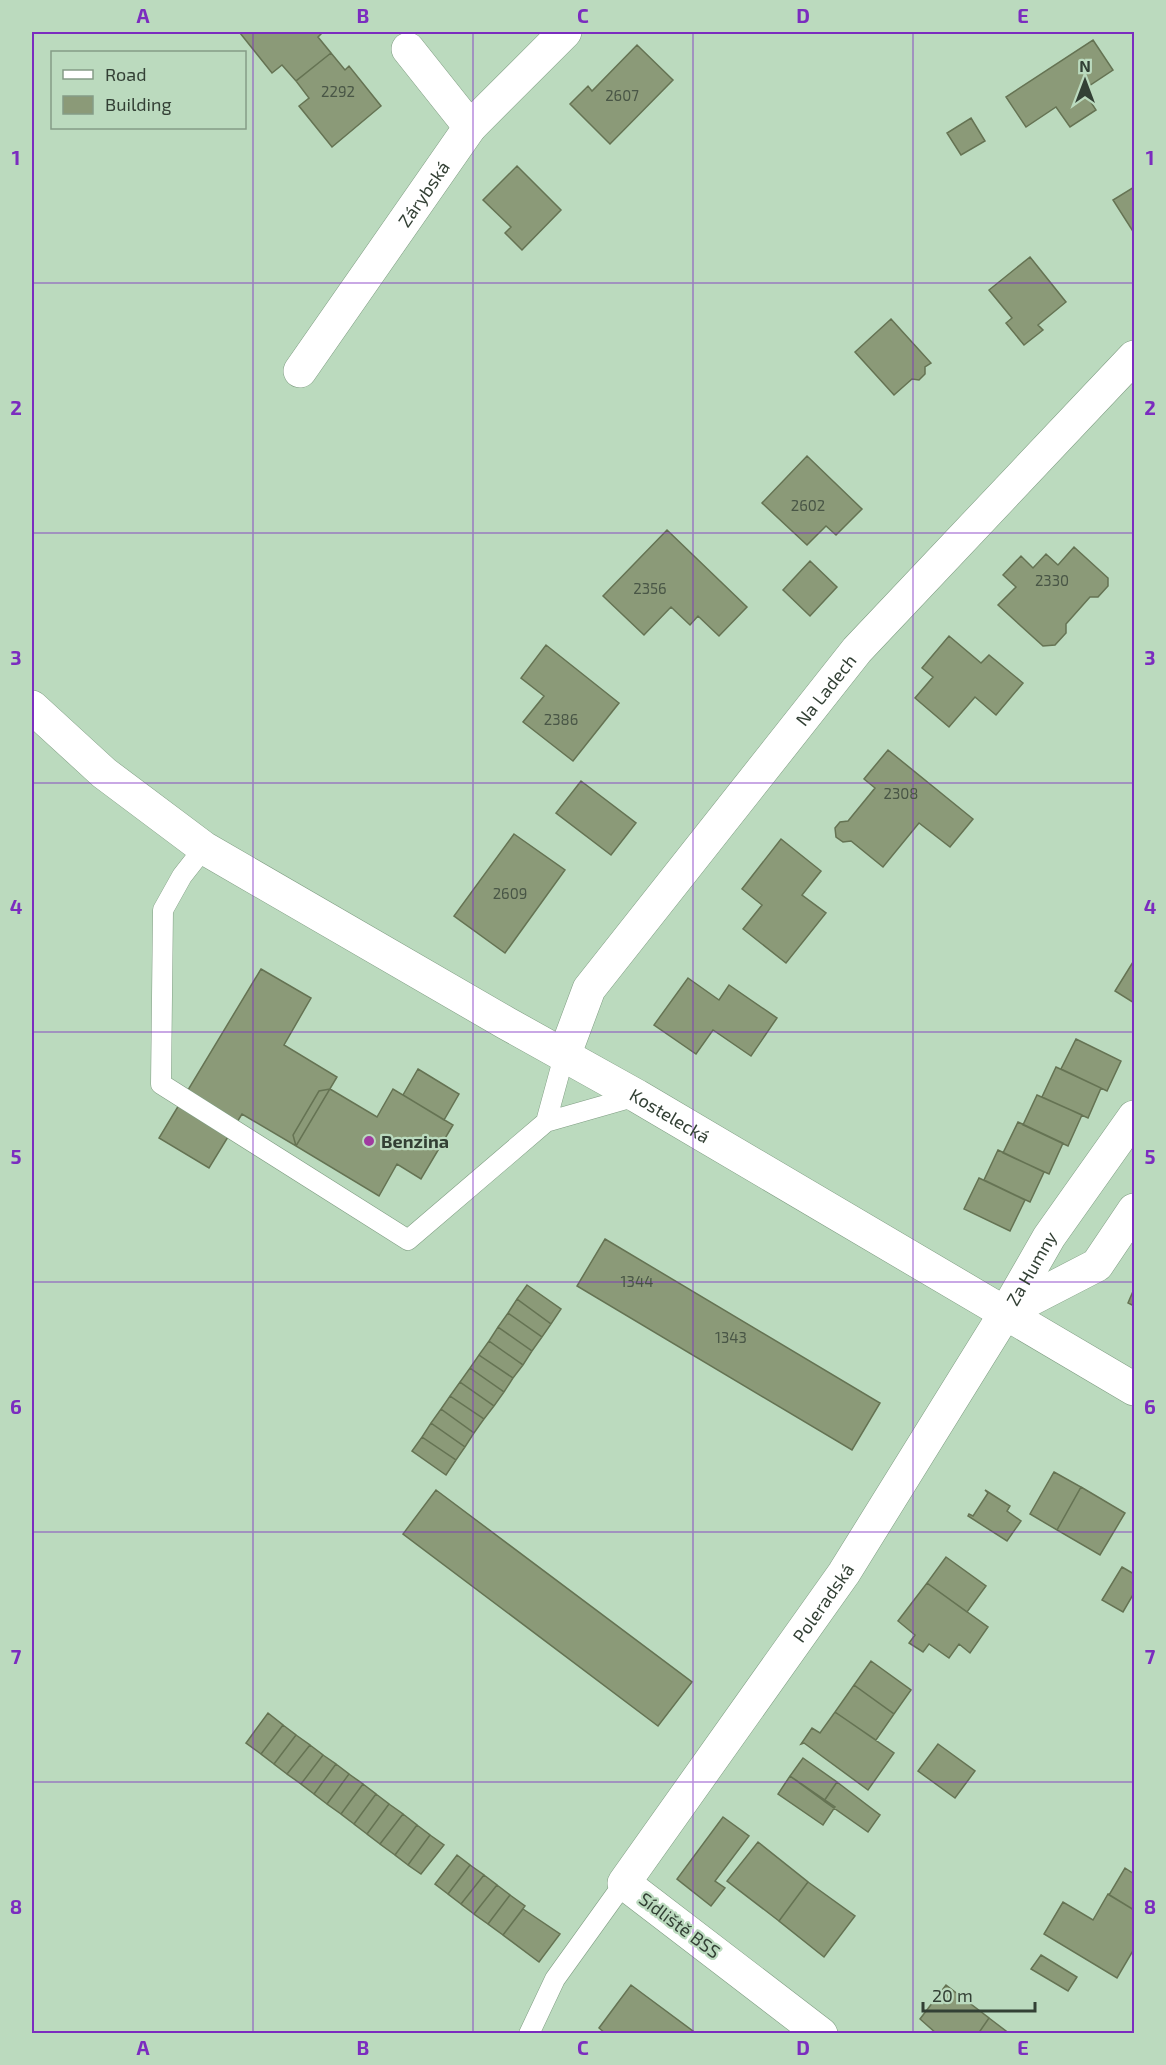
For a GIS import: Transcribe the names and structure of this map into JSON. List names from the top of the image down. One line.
{"streets":{"street":["Zárybská","Na Ladech","Kostelecká","Za Humny","Poleradská","Sídliště BSS"]},"crossings":[["Na Ladech","Kostelecká"],["Kostelecká","Za Humny"],["Kostelecká","Poleradská"],["Za Humny","Poleradská"],["Poleradská","Sídliště BSS"]],"places":["Benzina"],"house_numbers":["2292","2607","2602","2330","2356","2386","2308","2609","1344","1343"],"legend":["Road","Building"],"scale_bar":"20 m","north":"top","grid":{"columns":["A","B","C","D","E"],"rows":["1","2","3","4","5","6","7","8"]}}
